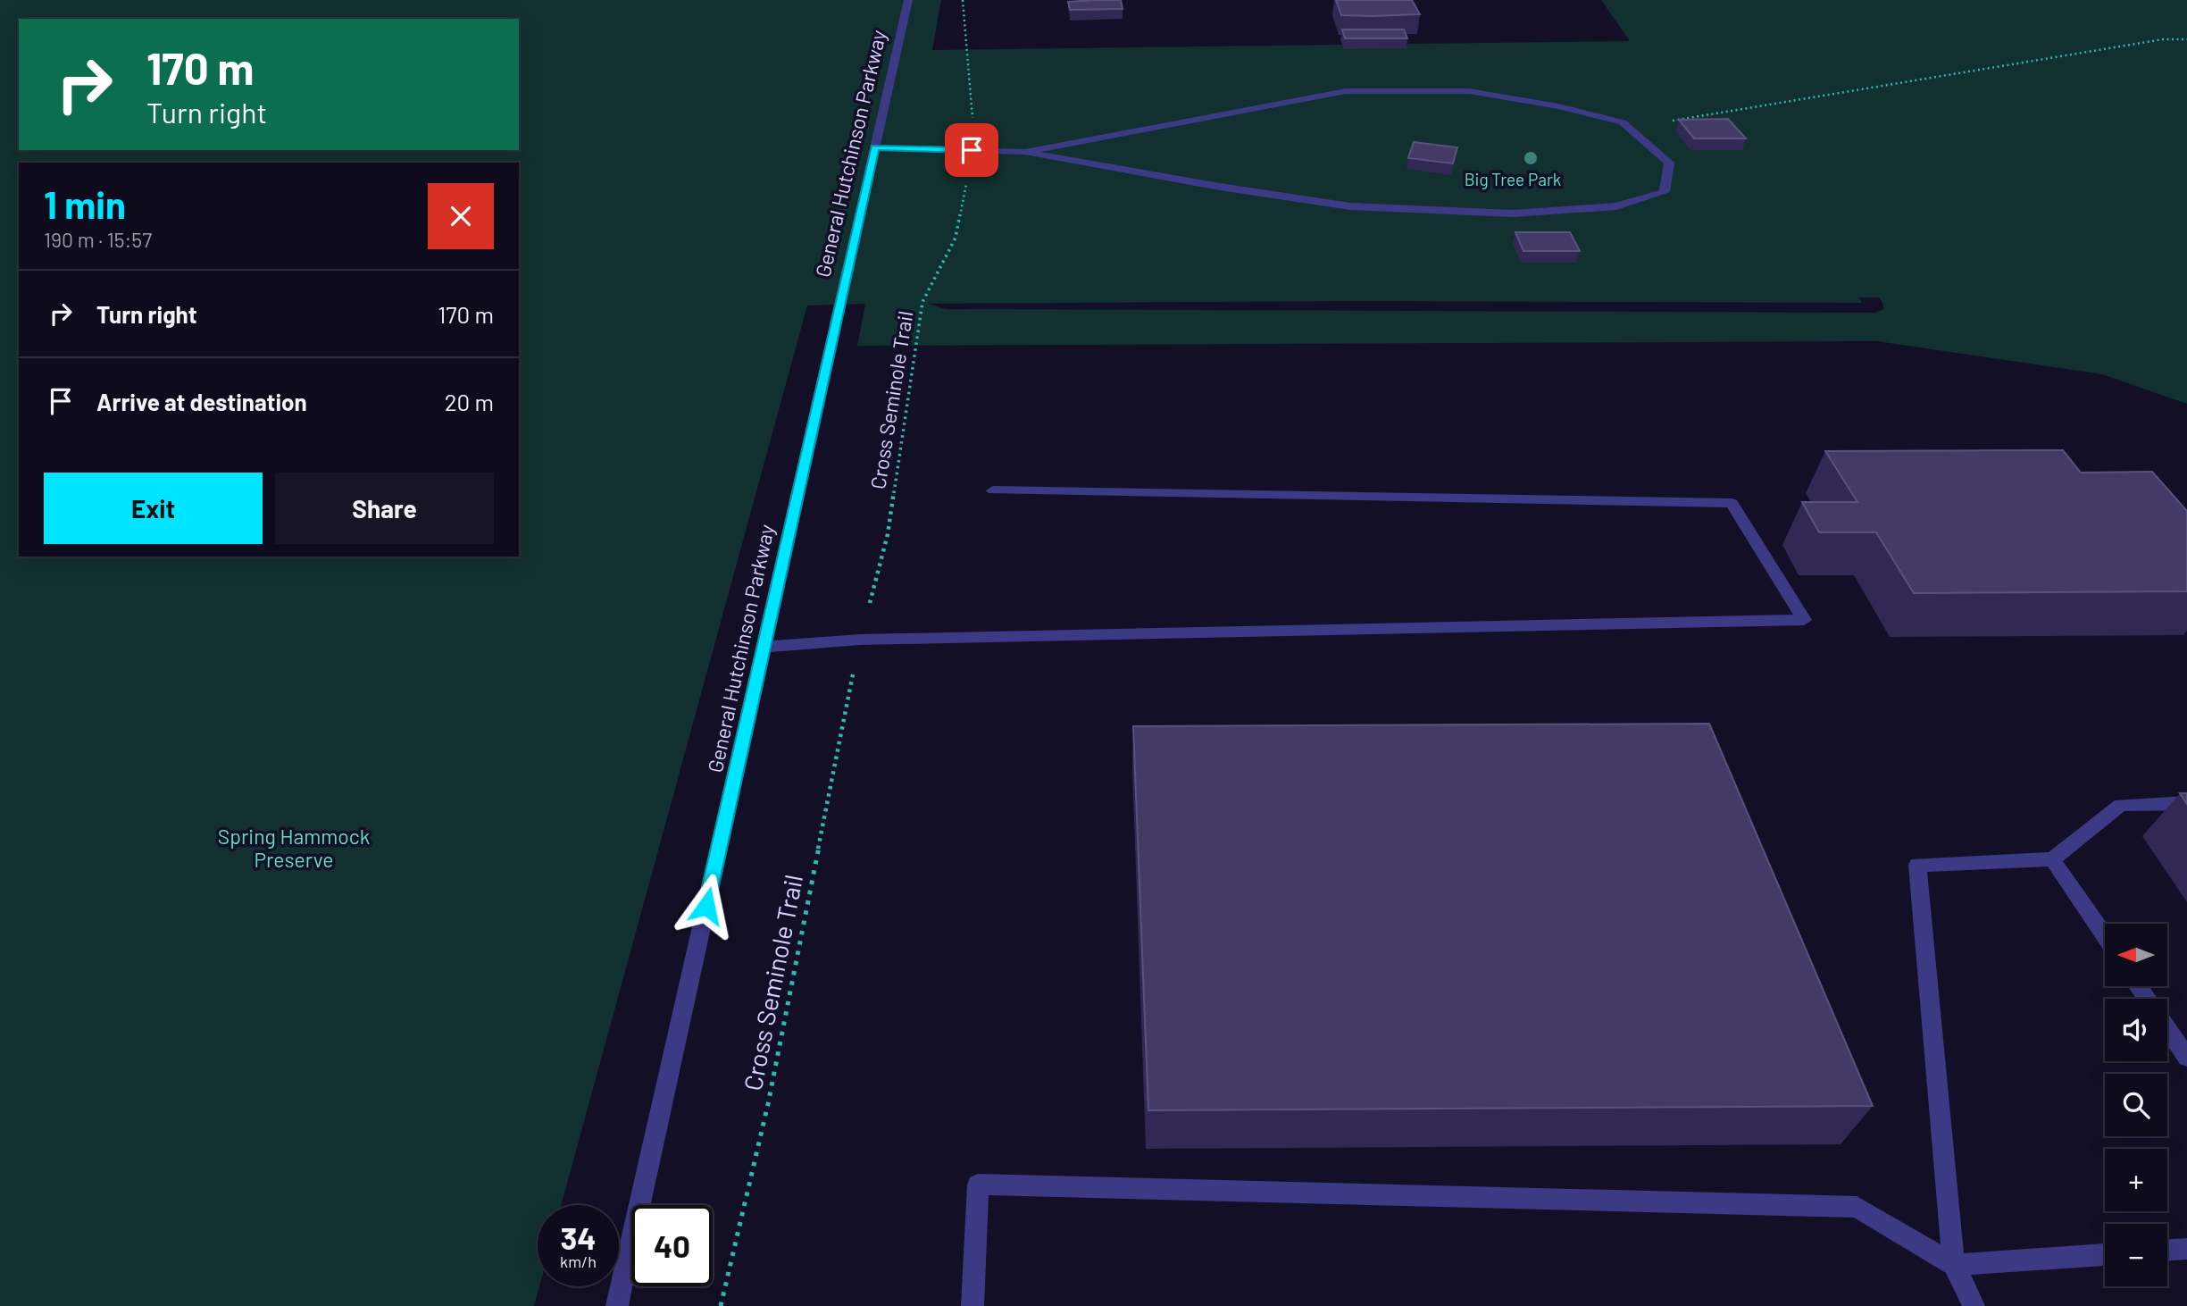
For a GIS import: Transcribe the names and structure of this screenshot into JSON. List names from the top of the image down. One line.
{"streets":{"street":["General Hutchinson Parkway"],"path":["Cross Seminole Trail"]},"parks":["Big Tree Park","Spring Hammock Preserve"],"north":"left","page":{"turn":["170 m","Turn right"],"heading":["1 min","190 m · 15:57"],"list":[{"name":"Turn right","value":"170 m"},{"name":"Arrive at destination","value":"20 m"}],"buttons":["Exit","Share"],"map_buttons":["+","−"],"speed":"34 km/h","limit":"40"}}
